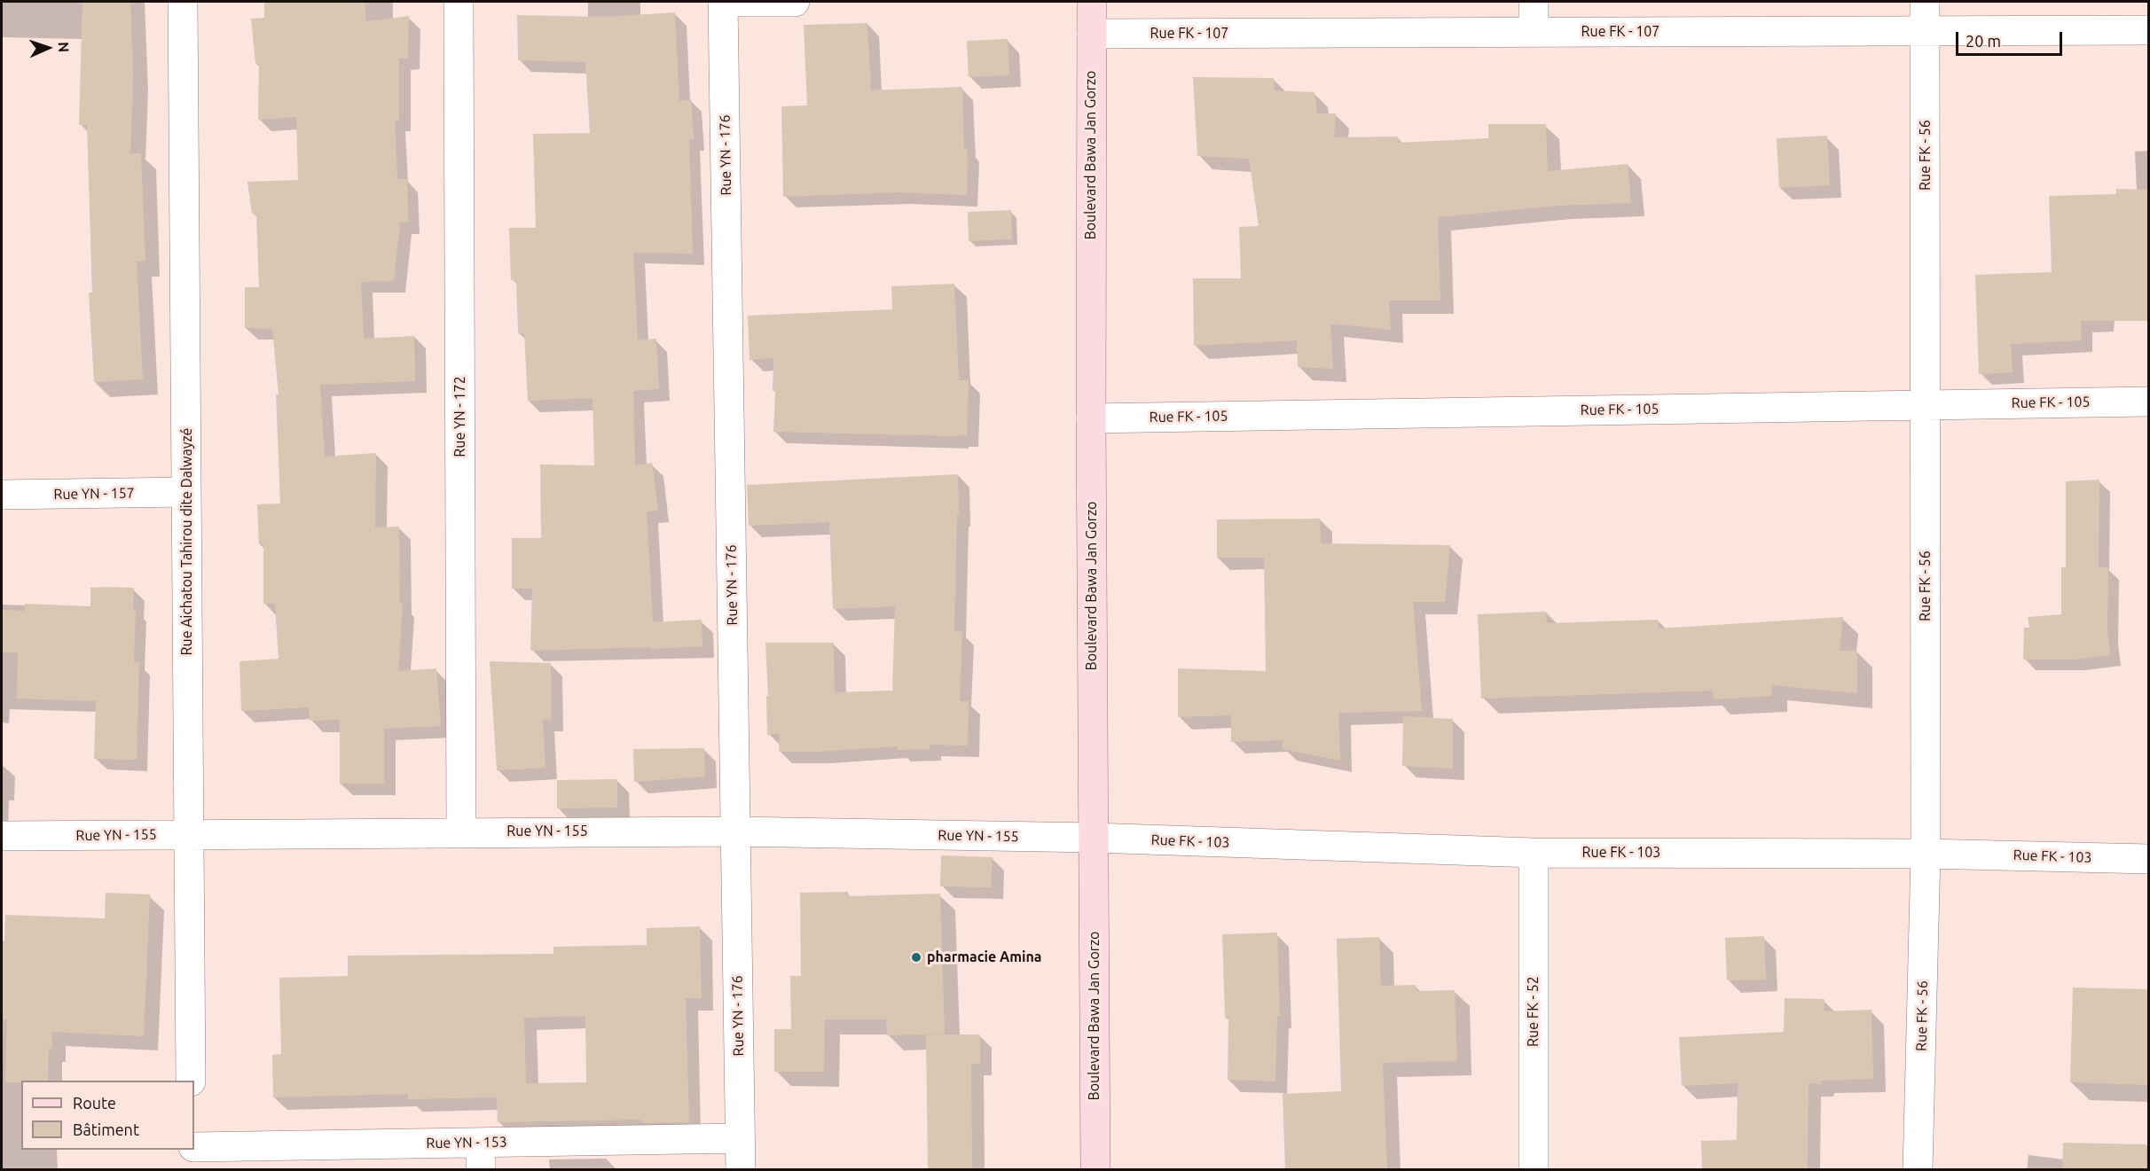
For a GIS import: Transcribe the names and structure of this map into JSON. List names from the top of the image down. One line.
{"streets":{"main road":["Boulevard Bawa Jan Gorzo"],"street":["Rue FK - 107","Rue YN - 176","Rue FK - 56","Rue FK - 105","Rue YN - 172","Rue YN - 157","Rue Aichatou Tahirou dite Dalwayzé","Rue YN - 155","Rue FK - 103","Rue FK - 52","Rue YN - 153"]},"crossings":[["Rue FK - 107","Boulevard Bawa Jan Gorzo"],["Rue FK - 107","Rue FK - 56"],["Rue YN - 176","Rue YN - 155"],["Rue YN - 176","Rue YN - 153"],["Boulevard Bawa Jan Gorzo","Rue FK - 105"],["Boulevard Bawa Jan Gorzo","Rue YN - 155"],["Boulevard Bawa Jan Gorzo","Rue FK - 103"],["Rue FK - 56","Rue FK - 105"],["Rue FK - 56","Rue FK - 103"],["Rue YN - 172","Rue YN - 155"],["Rue YN - 157","Rue Aichatou Tahirou dite Dalwayzé"],["Rue Aichatou Tahirou dite Dalwayzé","Rue YN - 155"],["Rue YN - 155","Rue FK - 103"],["Rue FK - 103","Rue FK - 52"]],"places":["pharmacie Amina"],"legend":["Route","Bâtiment"],"scale_bar":"20 m","north":"right"}
